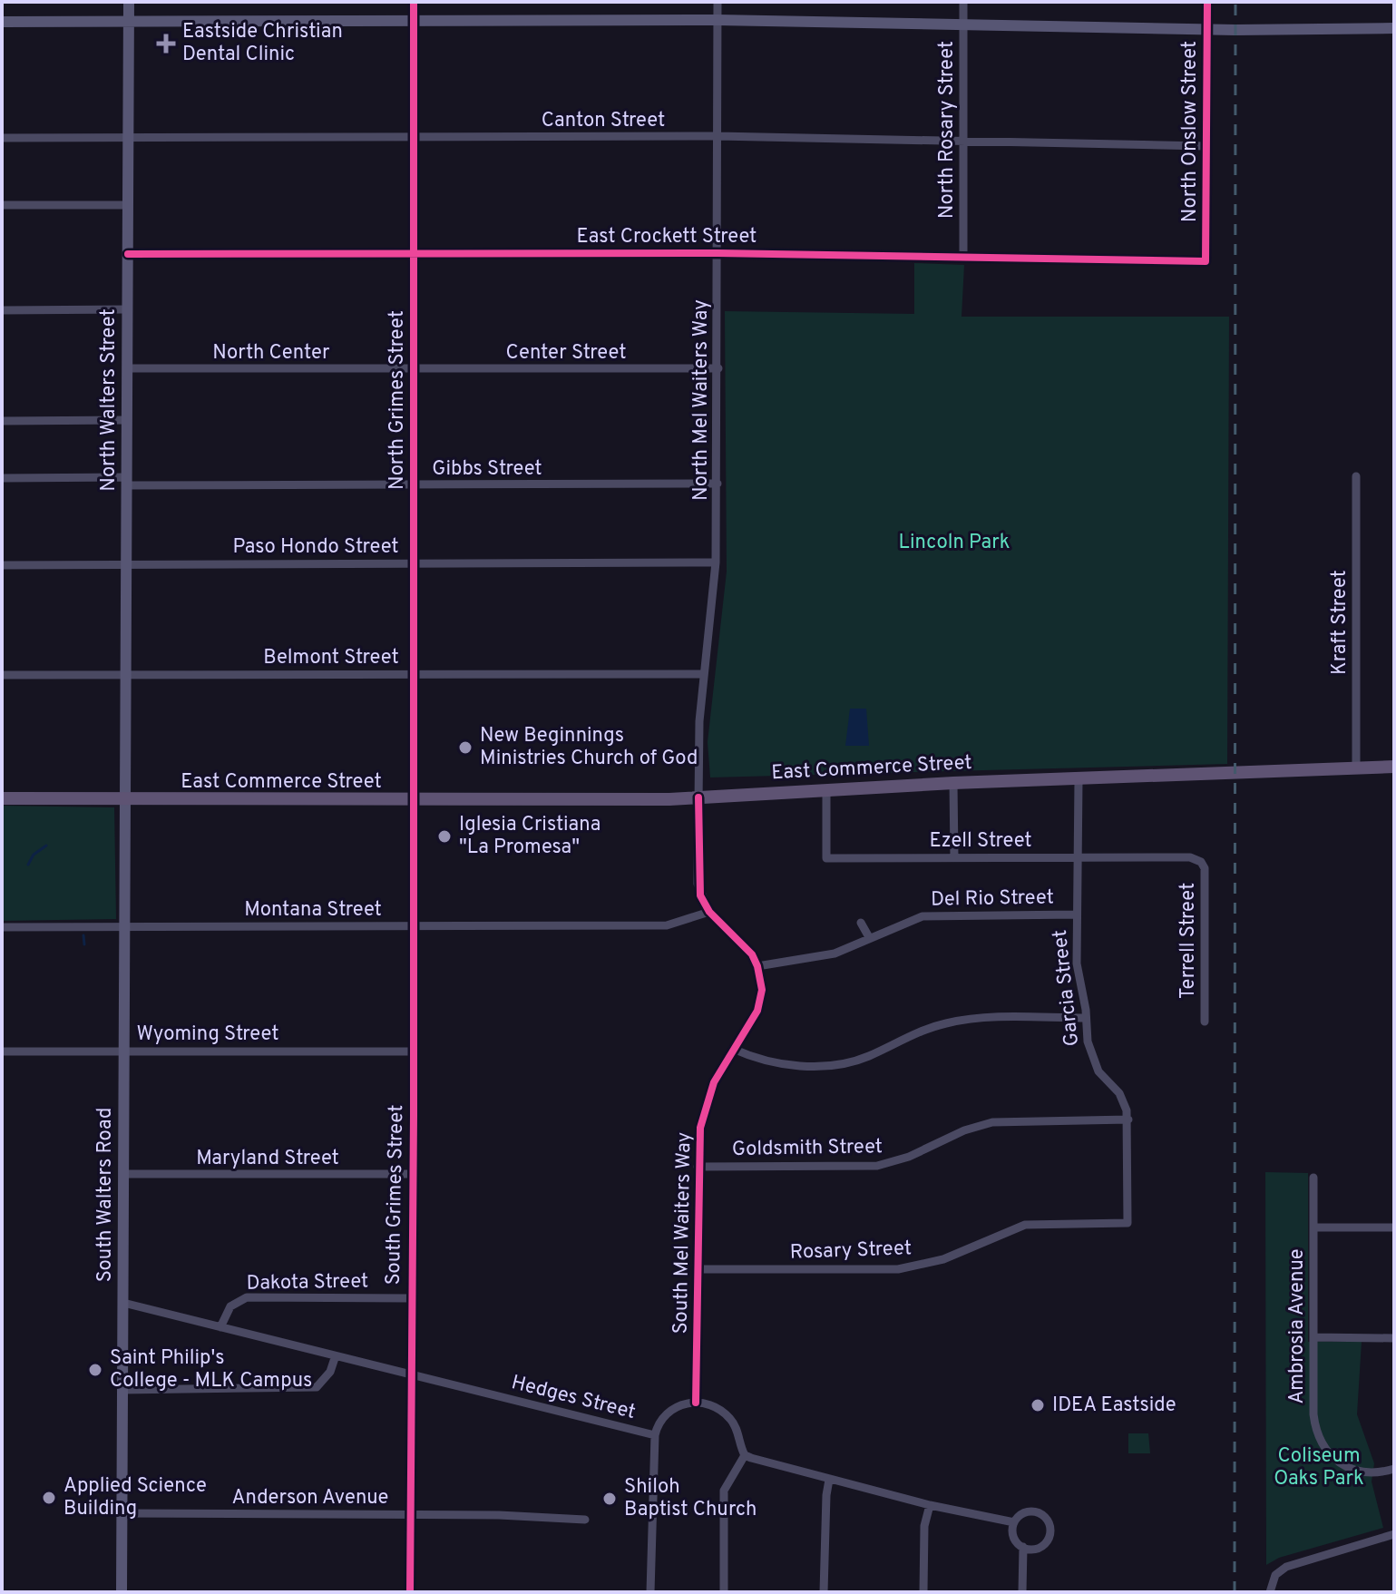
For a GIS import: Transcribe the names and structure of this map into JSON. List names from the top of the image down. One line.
{"streets":{"main road":["North Walters Street","East Commerce Street","South Walters Road"],"street":["Canton Street","North Rosary Street","North Onslow Street","East Crockett Street","North Center","Center Street","North Grimes Street","North Mel Waiters Way","Gibbs Street","Paso Hondo Street","Kraft Street","Belmont Street","Ezell Street","Del Rio Street","Montana Street","Terrell Street","Garcia Street","Wyoming Street","Goldsmith Street","Maryland Street","South Grimes Street","South Mel Waiters Way","Rosary Street","Dakota Street","Ambrosia Avenue","Hedges Street","Anderson Avenue"]},"crossings":[["Canton Street","North Rosary Street"],["Canton Street","North Onslow Street"],["Canton Street","North Walters Street"],["Canton Street","North Grimes Street"],["Canton Street","North Mel Waiters Way"],["North Rosary Street","East Crockett Street"],["North Onslow Street","East Crockett Street"],["East Crockett Street","North Walters Street"],["East Crockett Street","North Grimes Street"],["East Crockett Street","North Mel Waiters Way"],["North Center","Center Street"],["North Center","North Walters Street"],["North Center","North Grimes Street"],["Center Street","North Grimes Street"],["Center Street","North Mel Waiters Way"],["North Walters Street","Gibbs Street"],["North Walters Street","Paso Hondo Street"],["North Walters Street","Belmont Street"],["North Walters Street","East Commerce Street"],["North Walters Street","South Walters Road"],["North Grimes Street","Gibbs Street"],["North Grimes Street","Paso Hondo Street"],["North Grimes Street","Belmont Street"],["North Grimes Street","East Commerce Street"],["North Grimes Street","South Grimes Street"],["North Mel Waiters Way","Gibbs Street"],["North Mel Waiters Way","Paso Hondo Street"],["North Mel Waiters Way","Belmont Street"],["North Mel Waiters Way","East Commerce Street"],["Kraft Street","East Commerce Street"],["East Commerce Street","Ezell Street"],["East Commerce Street","Garcia Street"],["East Commerce Street","South Walters Road"],["East Commerce Street","South Grimes Street"],["Ezell Street","Terrell Street"],["Ezell Street","Garcia Street"],["Del Rio Street","Garcia Street"],["Del Rio Street","South Mel Waiters Way"],["Montana Street","South Walters Road"],["Montana Street","South Grimes Street"],["Garcia Street","Goldsmith Street"],["Garcia Street","Rosary Street"],["Wyoming Street","South Walters Road"],["Wyoming Street","South Grimes Street"],["Goldsmith Street","South Mel Waiters Way"],["Maryland Street","South Walters Road"],["Maryland Street","South Grimes Street"],["South Walters Road","Hedges Street"],["South Walters Road","Anderson Avenue"],["South Grimes Street","Dakota Street"],["South Grimes Street","Hedges Street"],["South Grimes Street","Anderson Avenue"],["South Mel Waiters Way","Rosary Street"],["South Mel Waiters Way","Hedges Street"],["Dakota Street","Hedges Street"]],"parks":["Lincoln Park","Coliseum Oaks Park"],"places":{"health":["Eastside Christian Dental Clinic"],"other":["New Beginnings Ministries Church of God","Iglesia Cristiana \"La Promesa\"","Saint Philip's College - MLK Campus","IDEA Eastside","Applied Science Building","Shiloh Baptist Church"]}}
